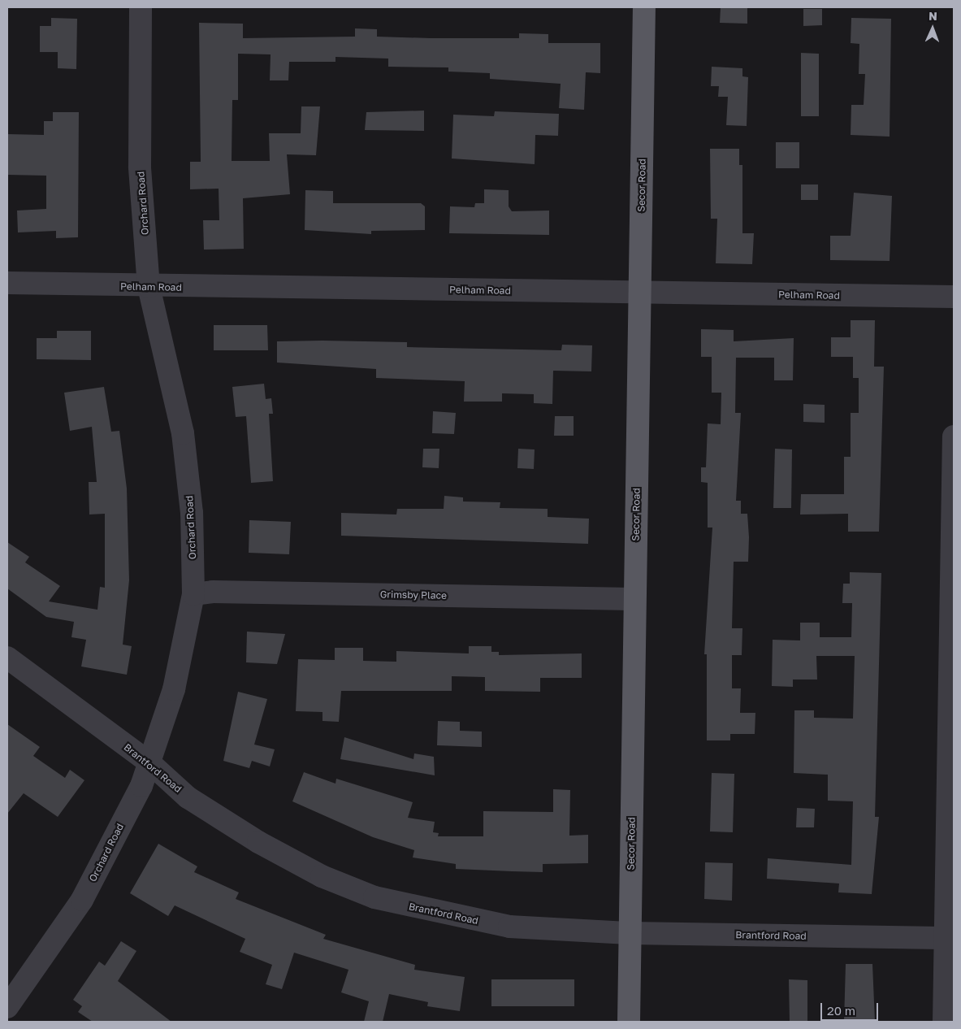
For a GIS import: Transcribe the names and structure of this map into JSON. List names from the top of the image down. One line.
{"streets":{"main road":["Secor Road"],"street":["Orchard Road","Pelham Road","Grimsby Place","Brantford Road"]},"crossings":[["Secor Road","Pelham Road"],["Secor Road","Grimsby Place"],["Secor Road","Brantford Road"],["Orchard Road","Pelham Road"],["Orchard Road","Grimsby Place"],["Orchard Road","Brantford Road"]],"scale_bar":"20 m","north":"top"}
